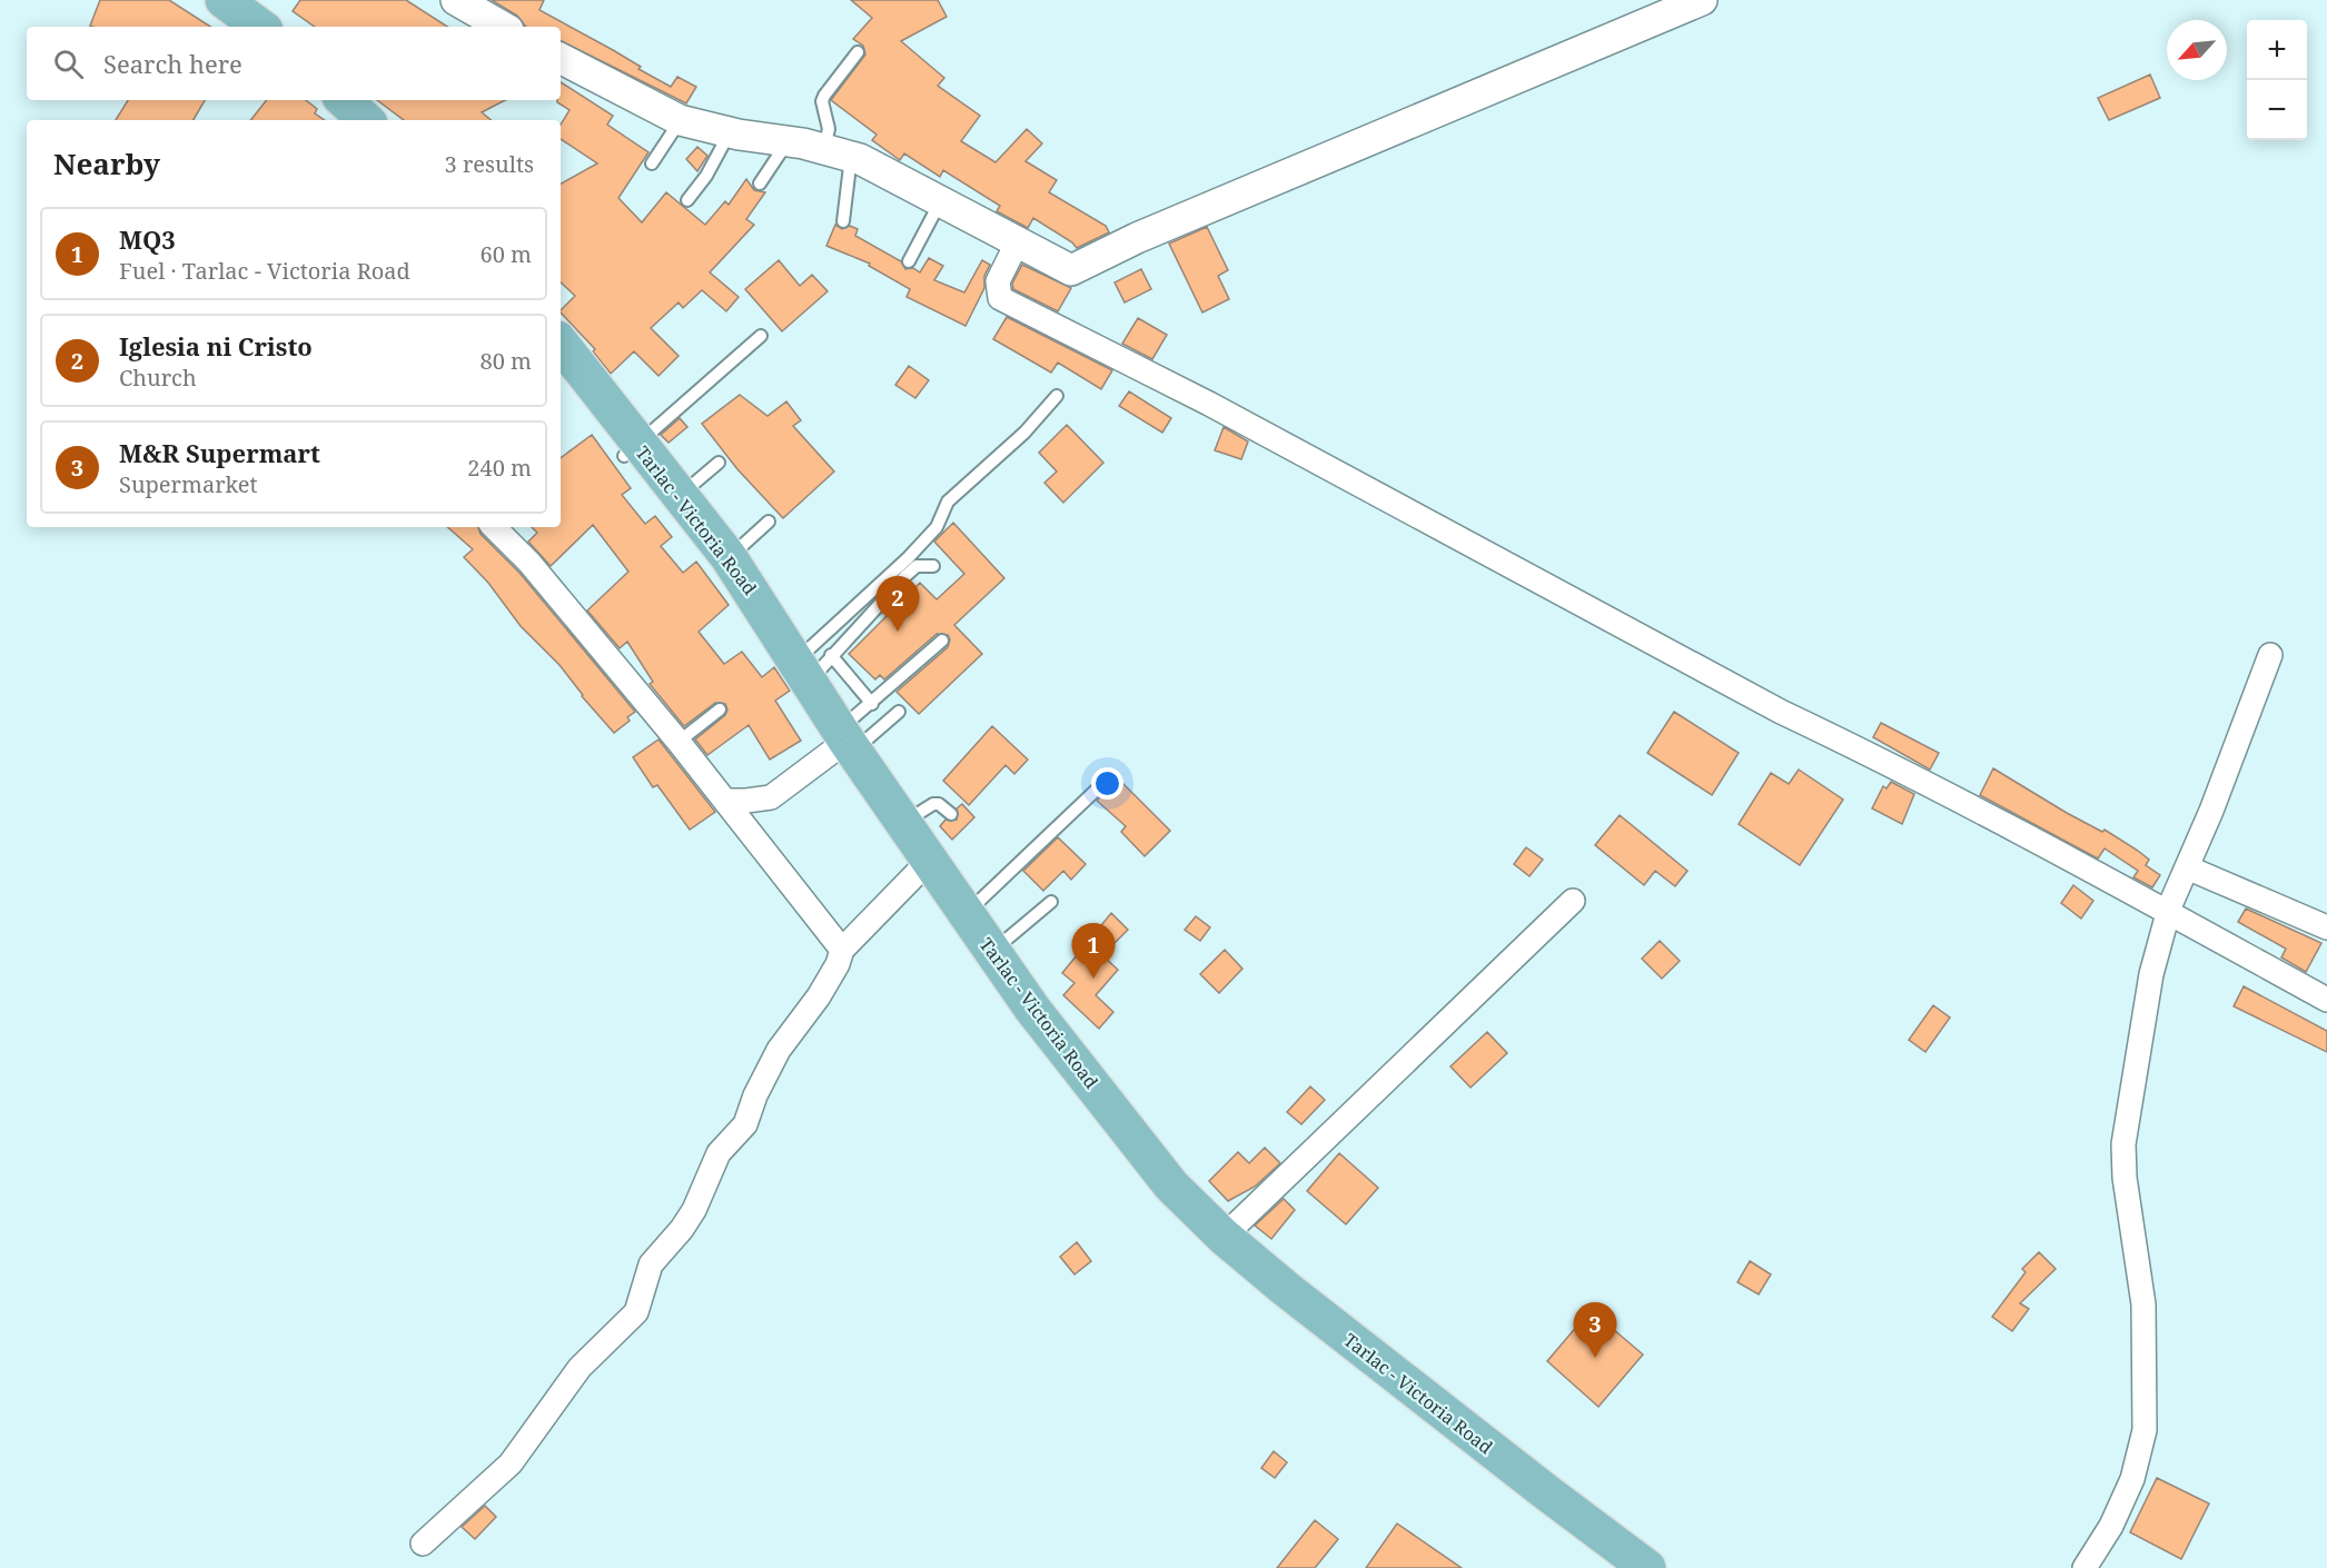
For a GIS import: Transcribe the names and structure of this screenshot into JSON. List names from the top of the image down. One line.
{"streets":{"main road":["Tarlac - Victoria Road"]},"north":"bottom left","page":{"map_buttons":["+","−"],"search":"Search here","heading":["Nearby","3 results"],"list":[{"mark":"1","name":"MQ3","note":"Fuel · Tarlac - Victoria Road","value":"60 m"},{"mark":"2","name":"Iglesia ni Cristo","note":"Church","value":"80 m"},{"mark":"3","name":"M&R Supermart","note":"Supermarket","value":"240 m"}],"pins":["2","1","3"]}}
